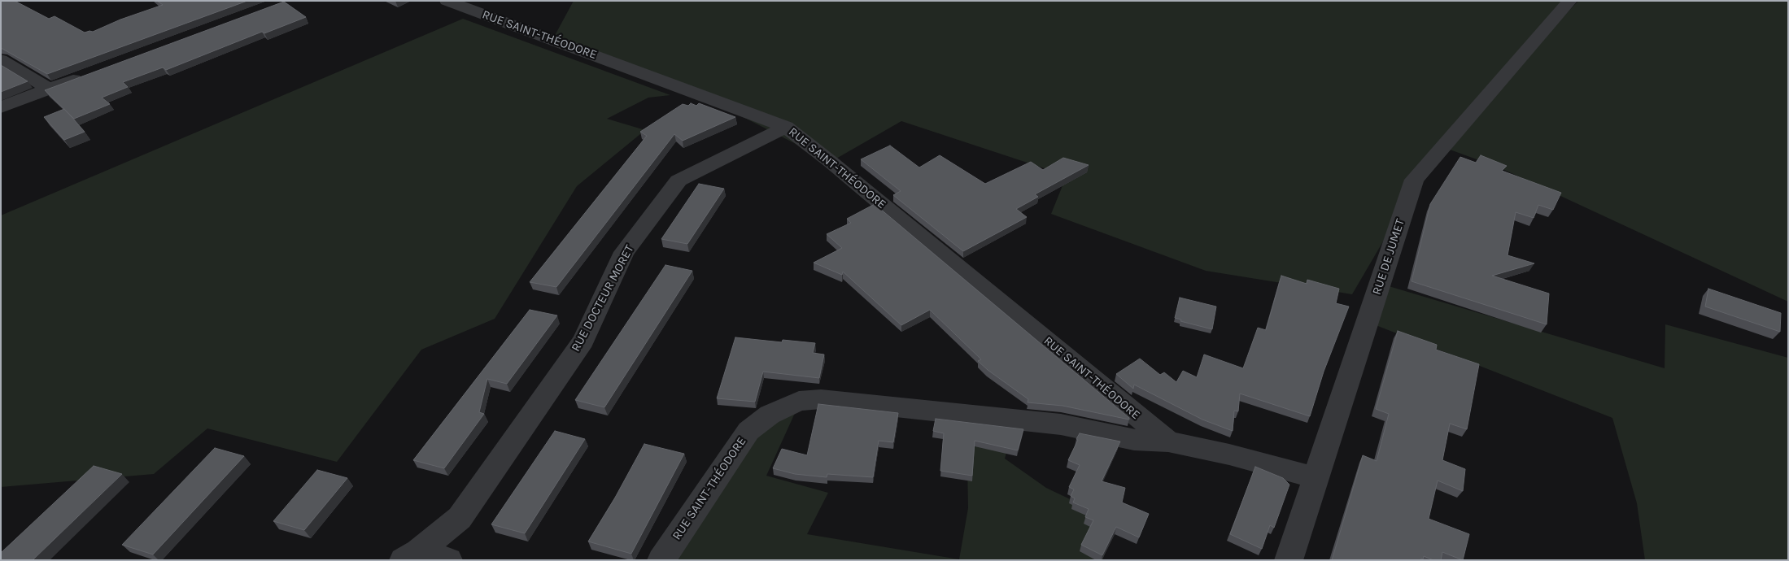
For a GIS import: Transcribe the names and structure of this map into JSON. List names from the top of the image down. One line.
{"streets":{"street":["RUE SAINT-THÉODORE","RUE DE JUMET","RUE DOCTEUR MORET"]},"crossings":[["RUE SAINT-THÉODORE","RUE DE JUMET"],["RUE SAINT-THÉODORE","RUE DOCTEUR MORET"]]}
